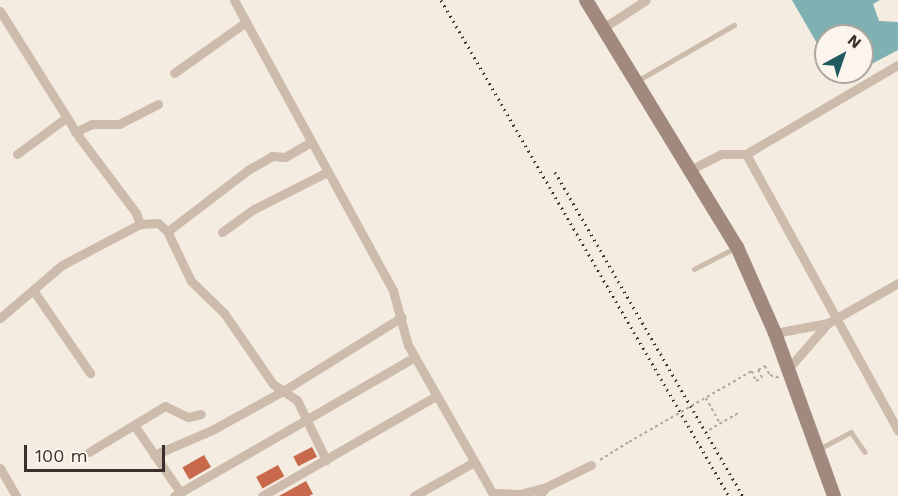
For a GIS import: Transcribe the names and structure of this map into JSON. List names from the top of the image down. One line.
{"scale_bar":"100 m","north":"top right"}
